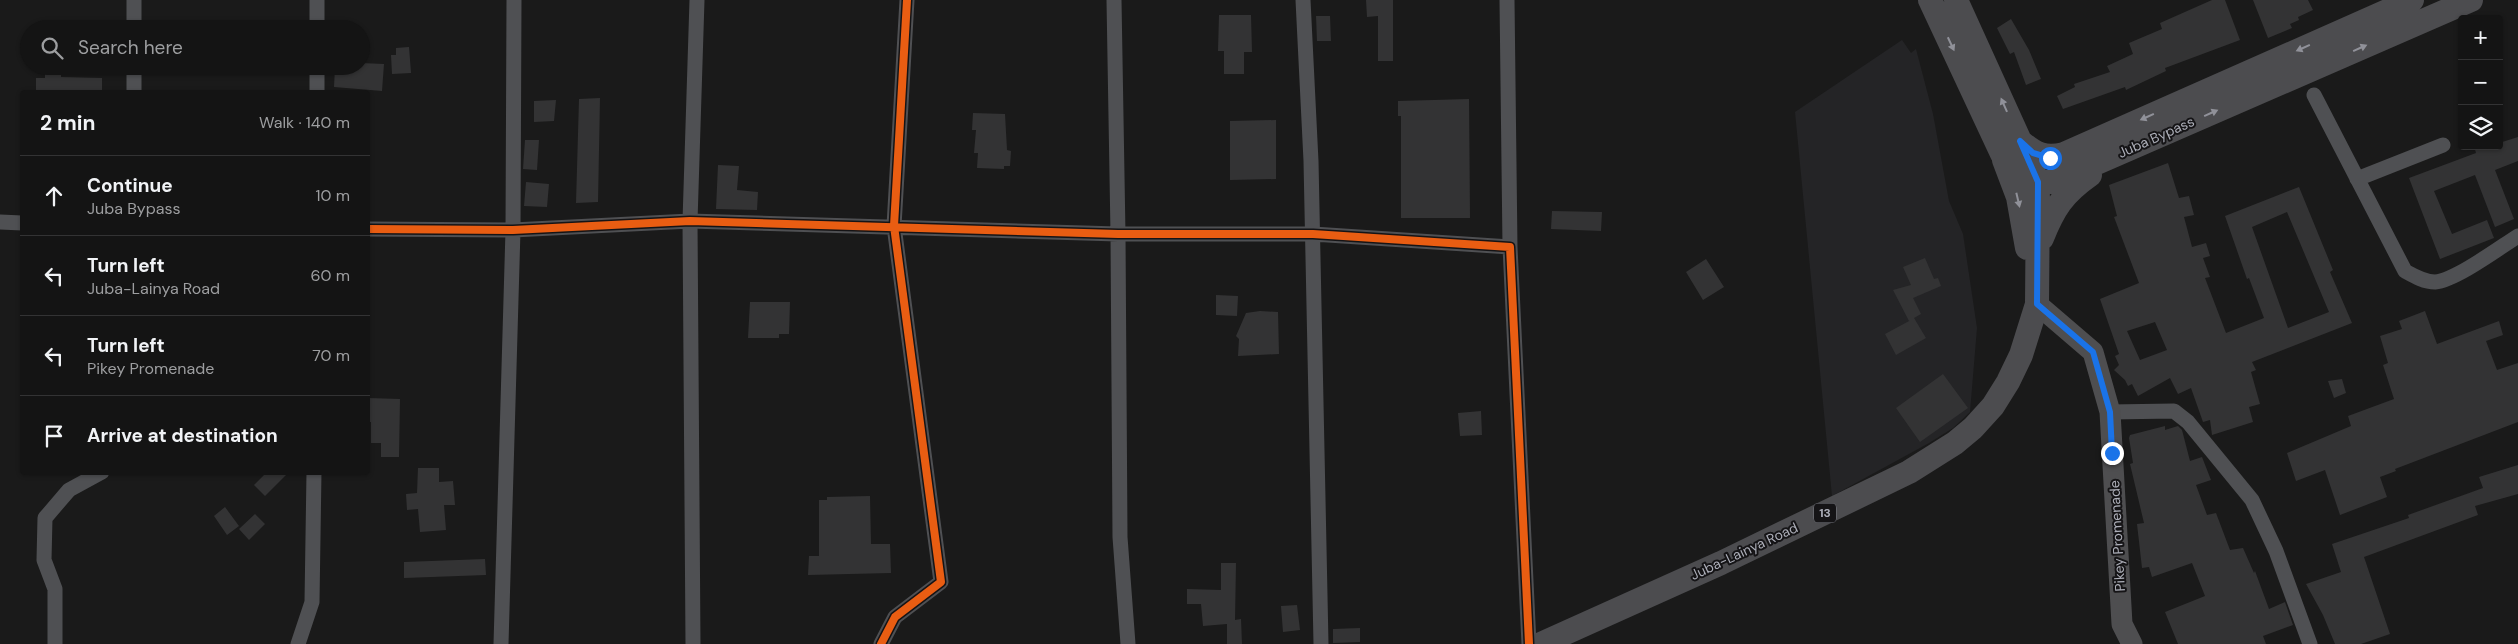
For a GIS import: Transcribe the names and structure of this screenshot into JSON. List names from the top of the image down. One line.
{"streets":{"main road":["Juba Bypass","13","Juba-Lainya Road"],"street":["Pikey Promenade"]},"crossings":[["Juba Bypass","Juba-Lainya Road"],["Pikey Promenade","Juba-Lainya Road"]],"page":{"map_buttons":["+","−"],"search":"Search here","heading":["2 min","Walk · 140 m"],"list":[["Continue","Juba Bypass","10 m"],["Turn left","Juba-Lainya Road","60 m"],["Turn left","Pikey Promenade","70 m"],"Arrive at destination"]}}
